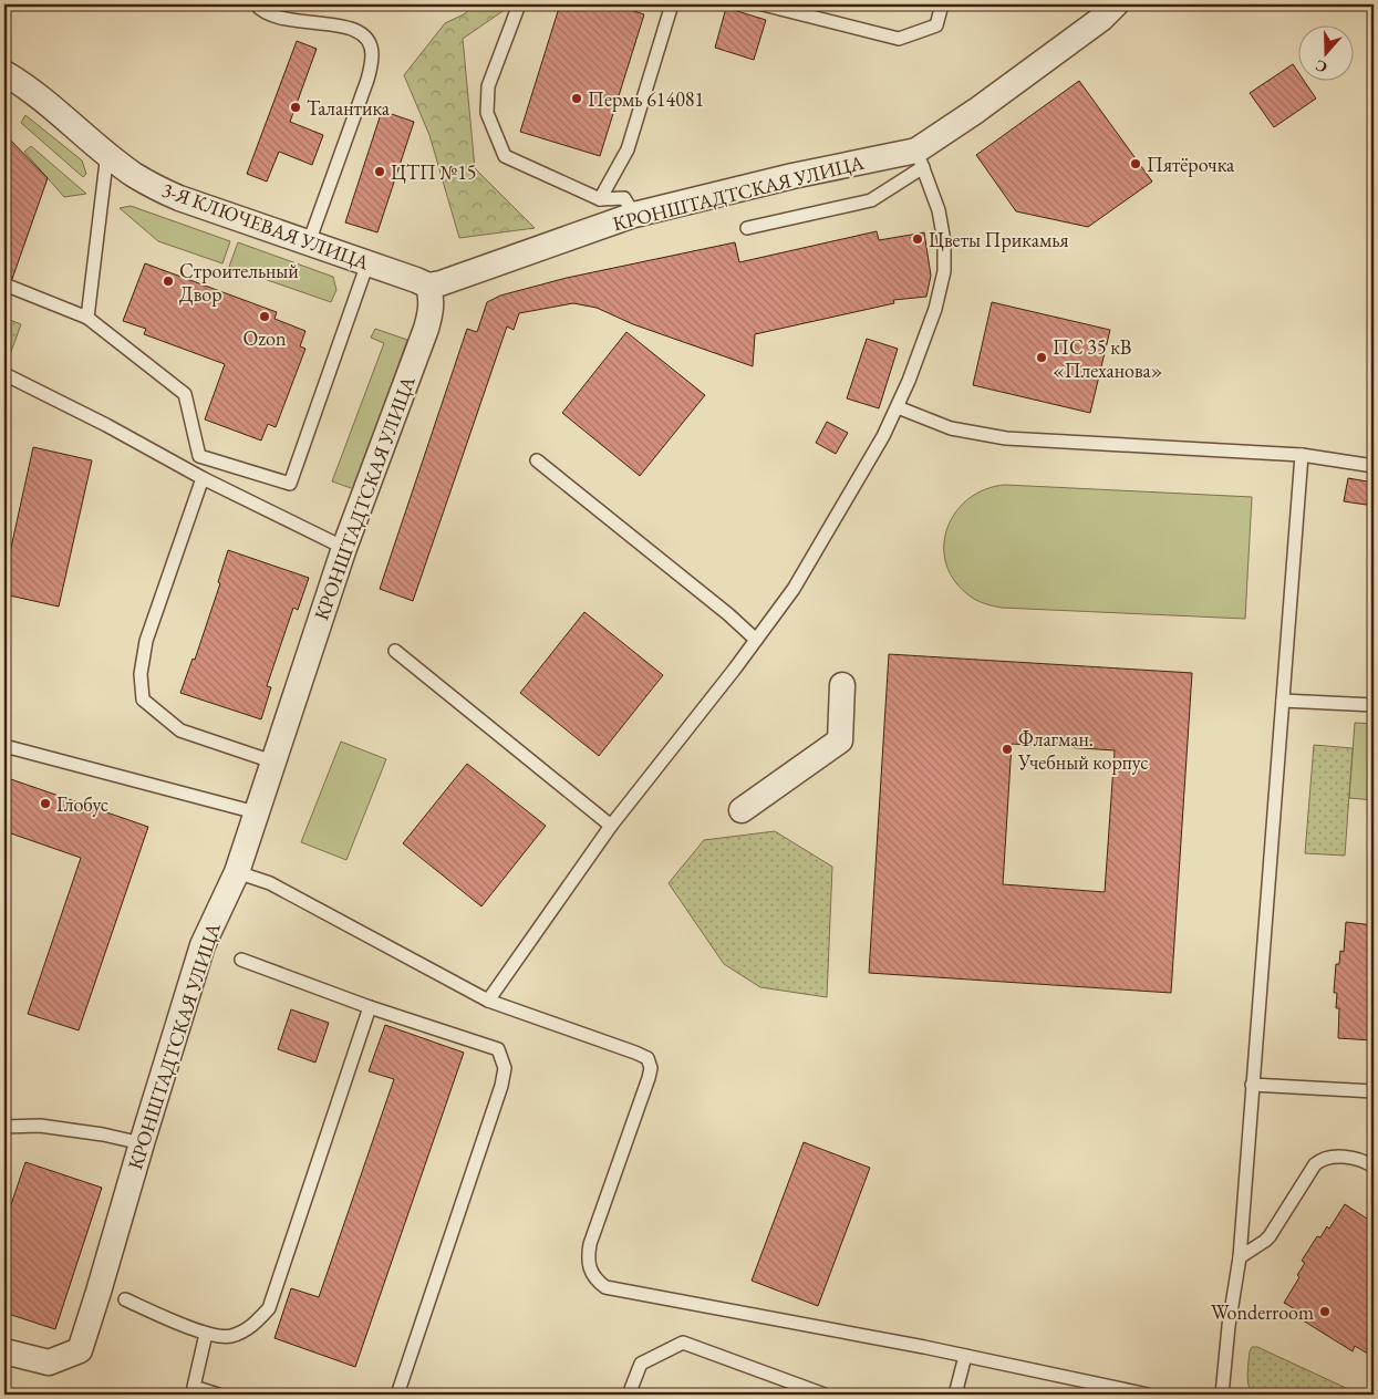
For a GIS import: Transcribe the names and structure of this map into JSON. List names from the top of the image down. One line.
{"streets":{"street":["КРОНШТАДТСКАЯ УЛИЦА","3-Я КЛЮЧЕВАЯ УЛИЦА"]},"crossings":[["КРОНШТАДТСКАЯ УЛИЦА","3-Я КЛЮЧЕВАЯ УЛИЦА"]],"places":["Пермь 614081","Талантика","Пятёрочка","ЦТП №15","Цветы Прикамья","Строительный Двор","Ozon","ПС 35 кВ «Плеханова»","Флагман. Учебный корпус","Глобус","Wonderroom"],"north":"bottom"}
